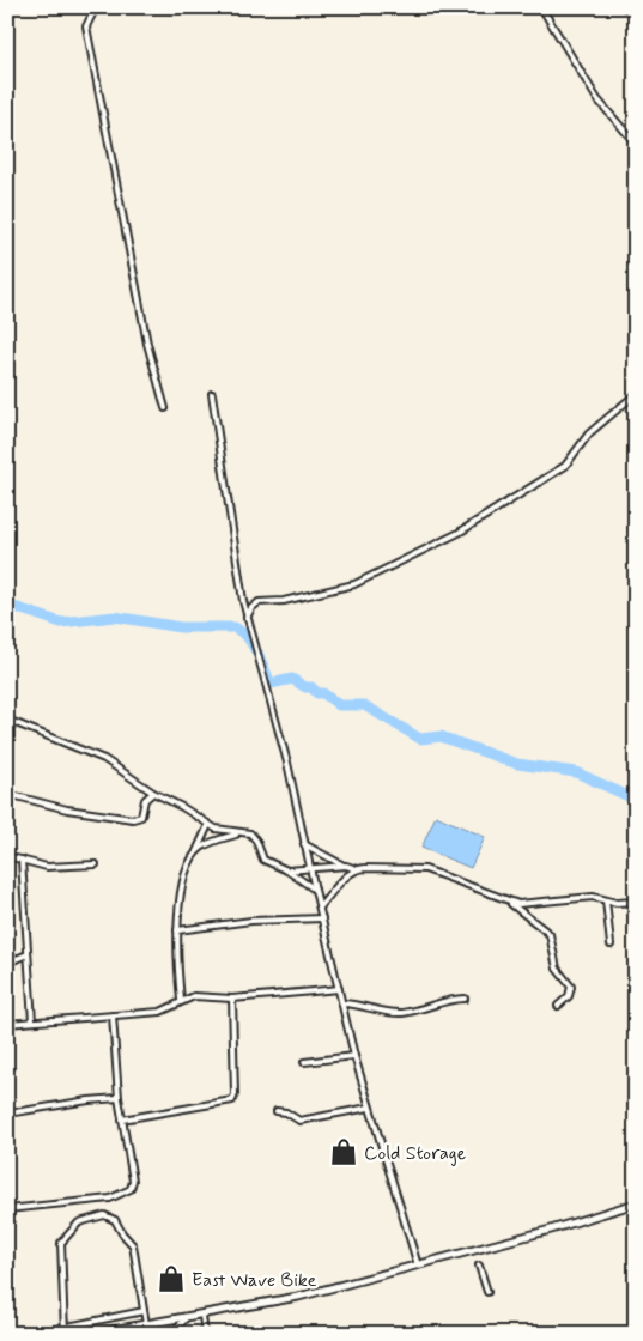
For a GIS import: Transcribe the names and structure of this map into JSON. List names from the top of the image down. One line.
{"places":{"shop":["Cold Storage","East Wave Bike"]}}
